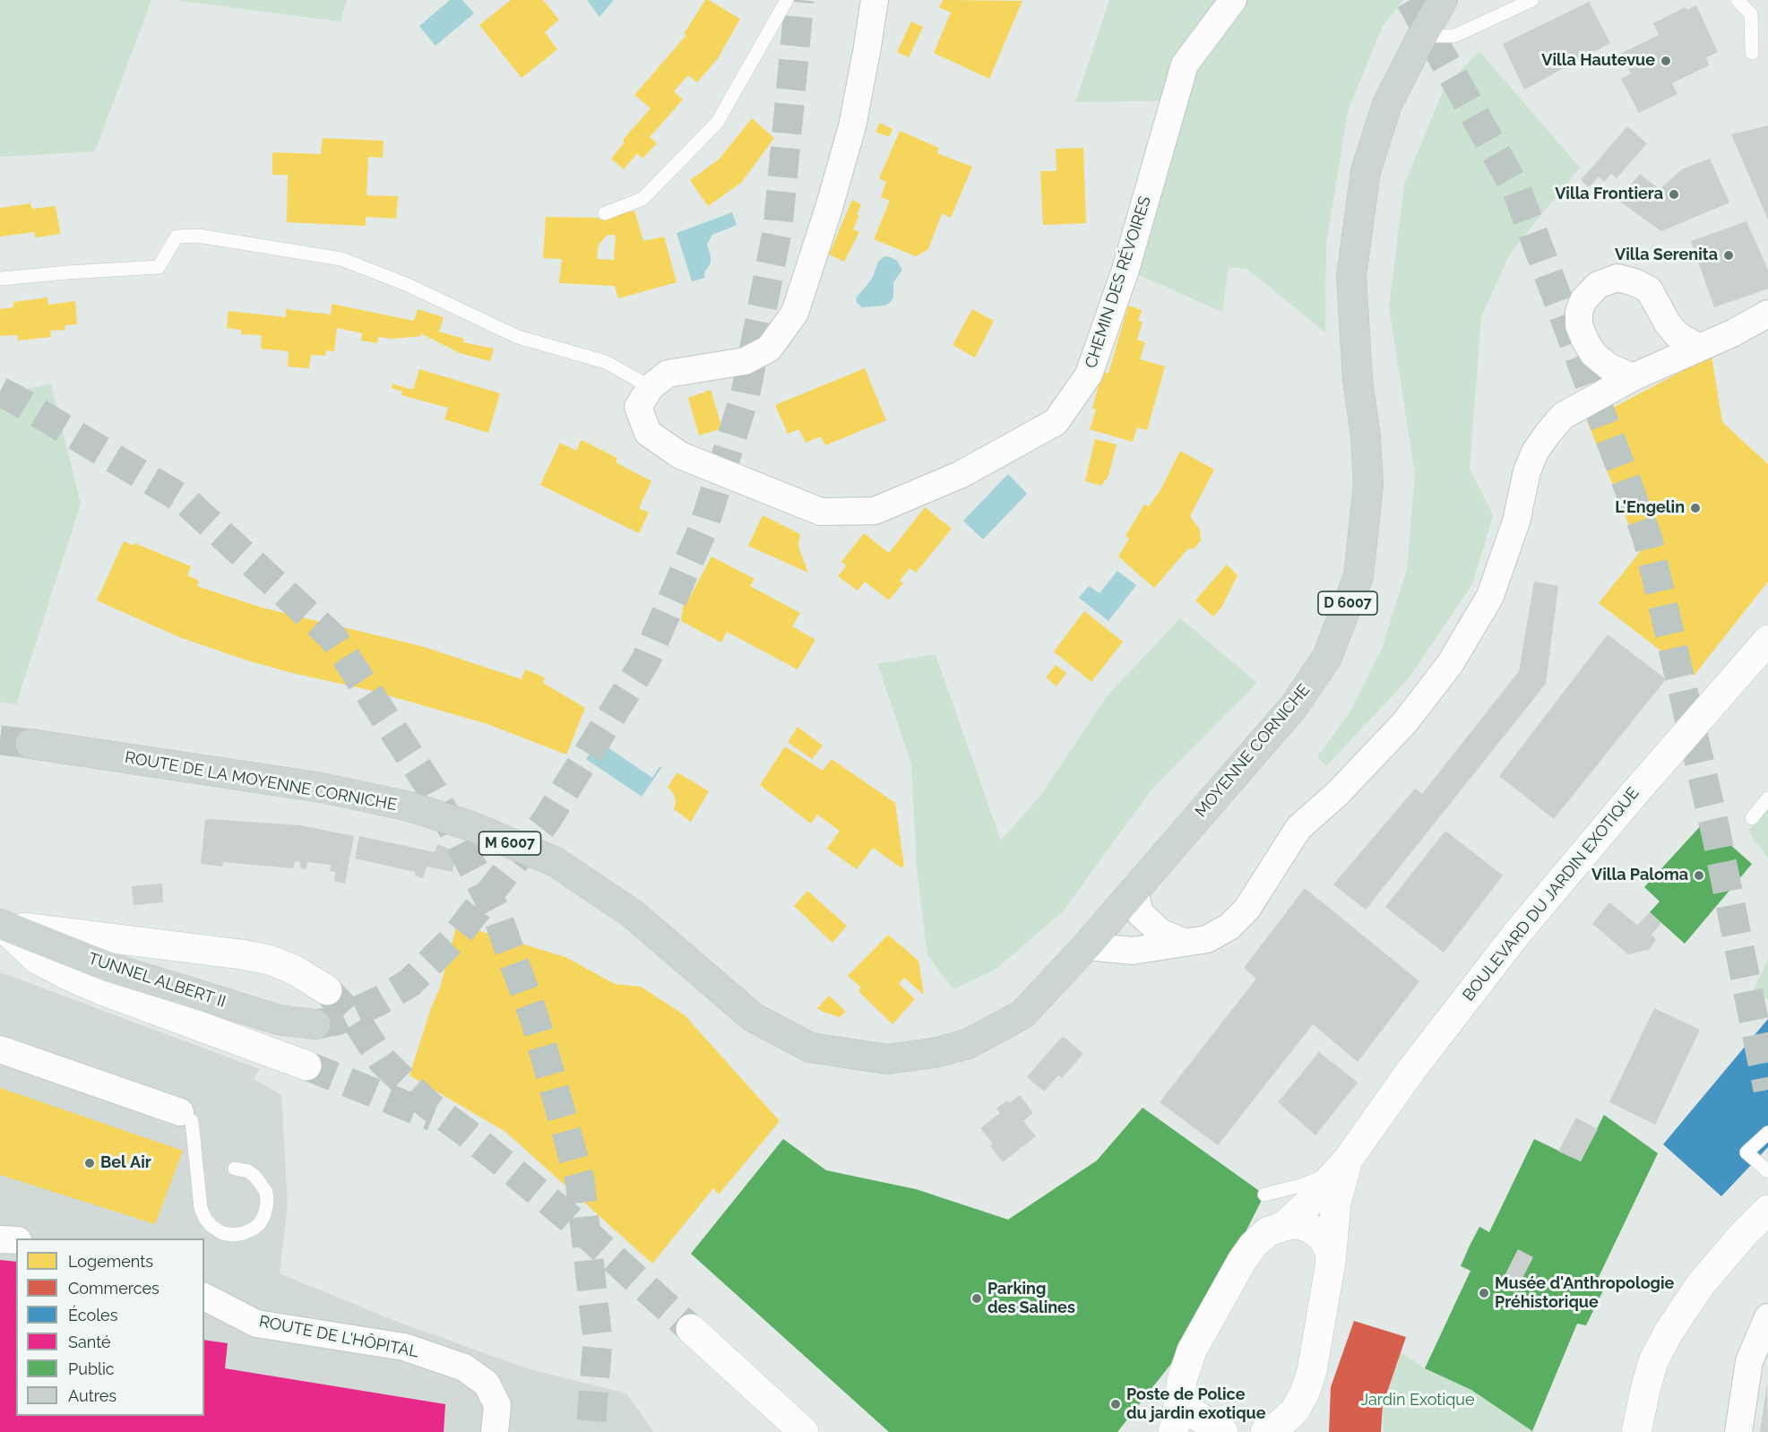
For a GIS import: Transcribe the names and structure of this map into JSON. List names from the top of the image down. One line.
{"streets":{"main road":["D 6007","MOYENNE CORNICHE","ROUTE DE LA MOYENNE CORNICHE","M 6007","BOULEVARD DU JARDIN EXOTIQUE","TUNNEL ALBERT II"],"street":["CHEMIN DES RÉVOIRES","ROUTE DE L'HÔPITAL"]},"crossings":[["MOYENNE CORNICHE","ROUTE DE LA MOYENNE CORNICHE"]],"parks":["Jardin Exotique"],"places":["Villa Hautevue","Villa Frontiera","Villa Serenita","L'Engelin","Villa Paloma","Bel Air","Musée d'Anthropologie Préhistorique","Parking des Salines","Poste de Police du jardin exotique"],"legend":["Logements","Commerces","Écoles","Santé","Public","Autres"]}
